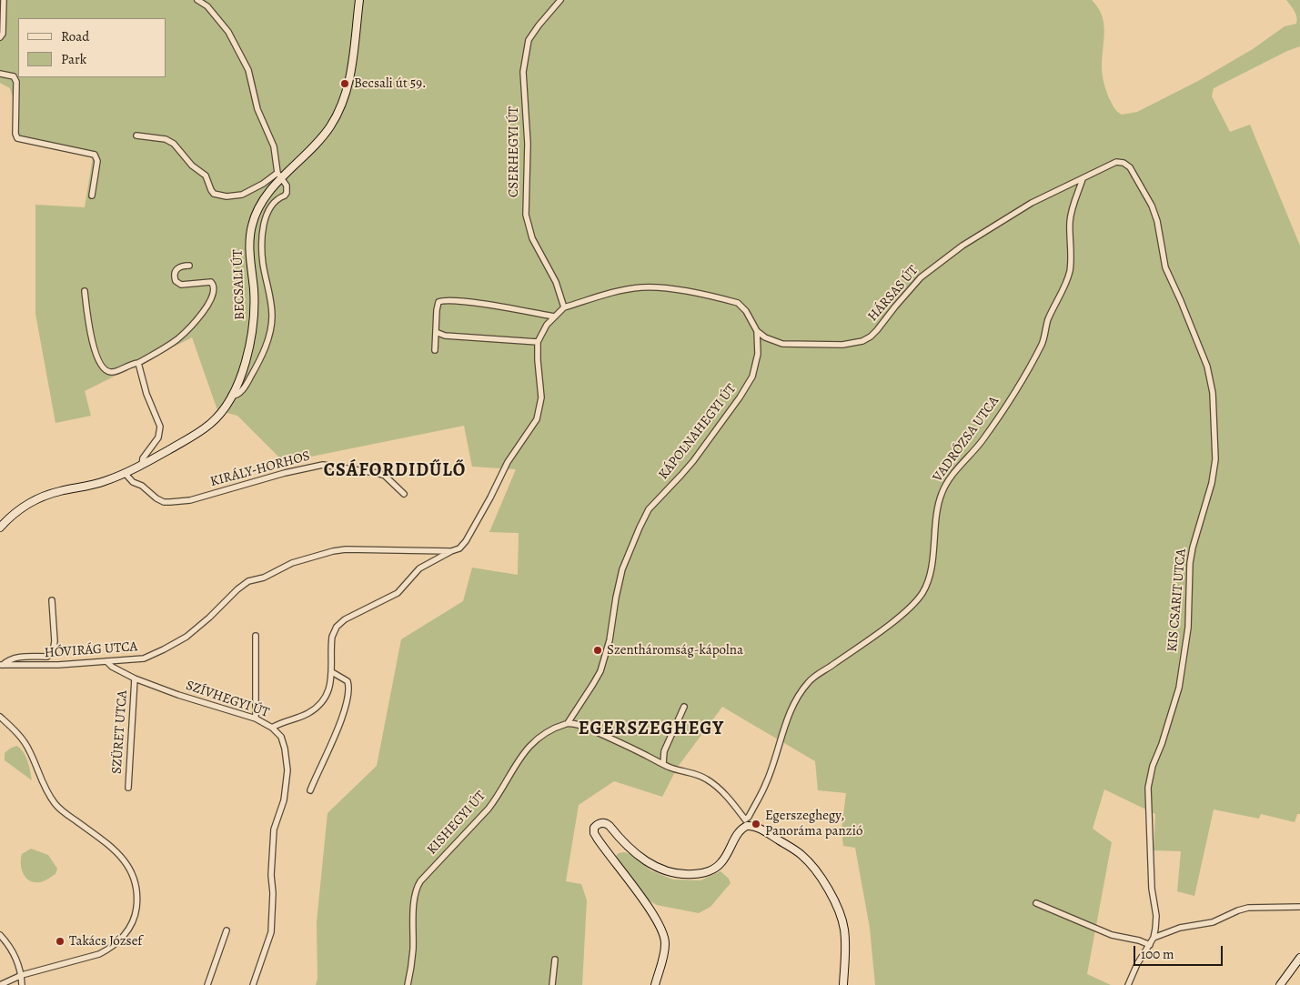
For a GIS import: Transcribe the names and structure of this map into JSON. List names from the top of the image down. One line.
{"streets":{"main road":["BECSALI ÚT"],"street":["CSERHEGYI ÚT","HÁRSAS ÚT","KÁPOLNAHEGYI ÚT","VADRÓZSA UTCA","KIRÁLY-HORHOS","KIS CSARIT UTCA","HÓVIRÁG UTCA","SZÍVHEGYI ÚT","SZÜRET UTCA","KISHEGYI ÚT"]},"crossings":[["CSERHEGYI ÚT","KÁPOLNAHEGYI ÚT"],["BECSALI ÚT","KIRÁLY-HORHOS"],["HÁRSAS ÚT","KÁPOLNAHEGYI ÚT"],["HÁRSAS ÚT","VADRÓZSA UTCA"],["HÁRSAS ÚT","KIS CSARIT UTCA"],["KÁPOLNAHEGYI ÚT","KISHEGYI ÚT"],["VADRÓZSA UTCA","KIS CSARIT UTCA"],["HÓVIRÁG UTCA","SZÍVHEGYI ÚT"],["SZÍVHEGYI ÚT","SZÜRET UTCA"]],"districts":["CSÁFORDIDŰLŐ","EGERSZEGHEGY"],"places":["Becsali út 59.","Szentháromság-kápolna","Egerszeghegy, Panoráma panzió","Takács József"],"legend":["Road","Park"],"scale_bar":"100 m"}
